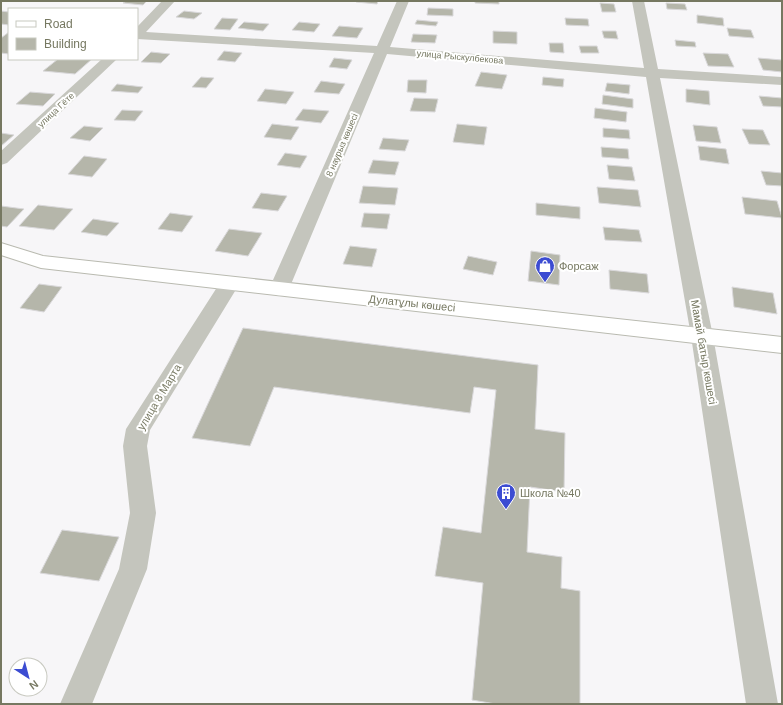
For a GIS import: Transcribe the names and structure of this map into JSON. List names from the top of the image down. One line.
{"streets":{"street":["улица Рыскулбекова","улица Гёте","8 наурыз көшесі","Дулатұлы көшесі","Мамай батыр көшесі","улица 8 Марта"]},"crossings":[["улица Рыскулбекова","8 наурыз көшесі"],["улица Рыскулбекова","Мамай батыр көшесі"],["8 наурыз көшесі","Дулатұлы көшесі"],["Дулатұлы көшесі","Мамай батыр көшесі"],["Дулатұлы көшесі","улица 8 Марта"]],"places":{"shop":["Форсаж"],"building":["Школа №40"]},"legend":["Road","Building"],"north":"bottom right"}
